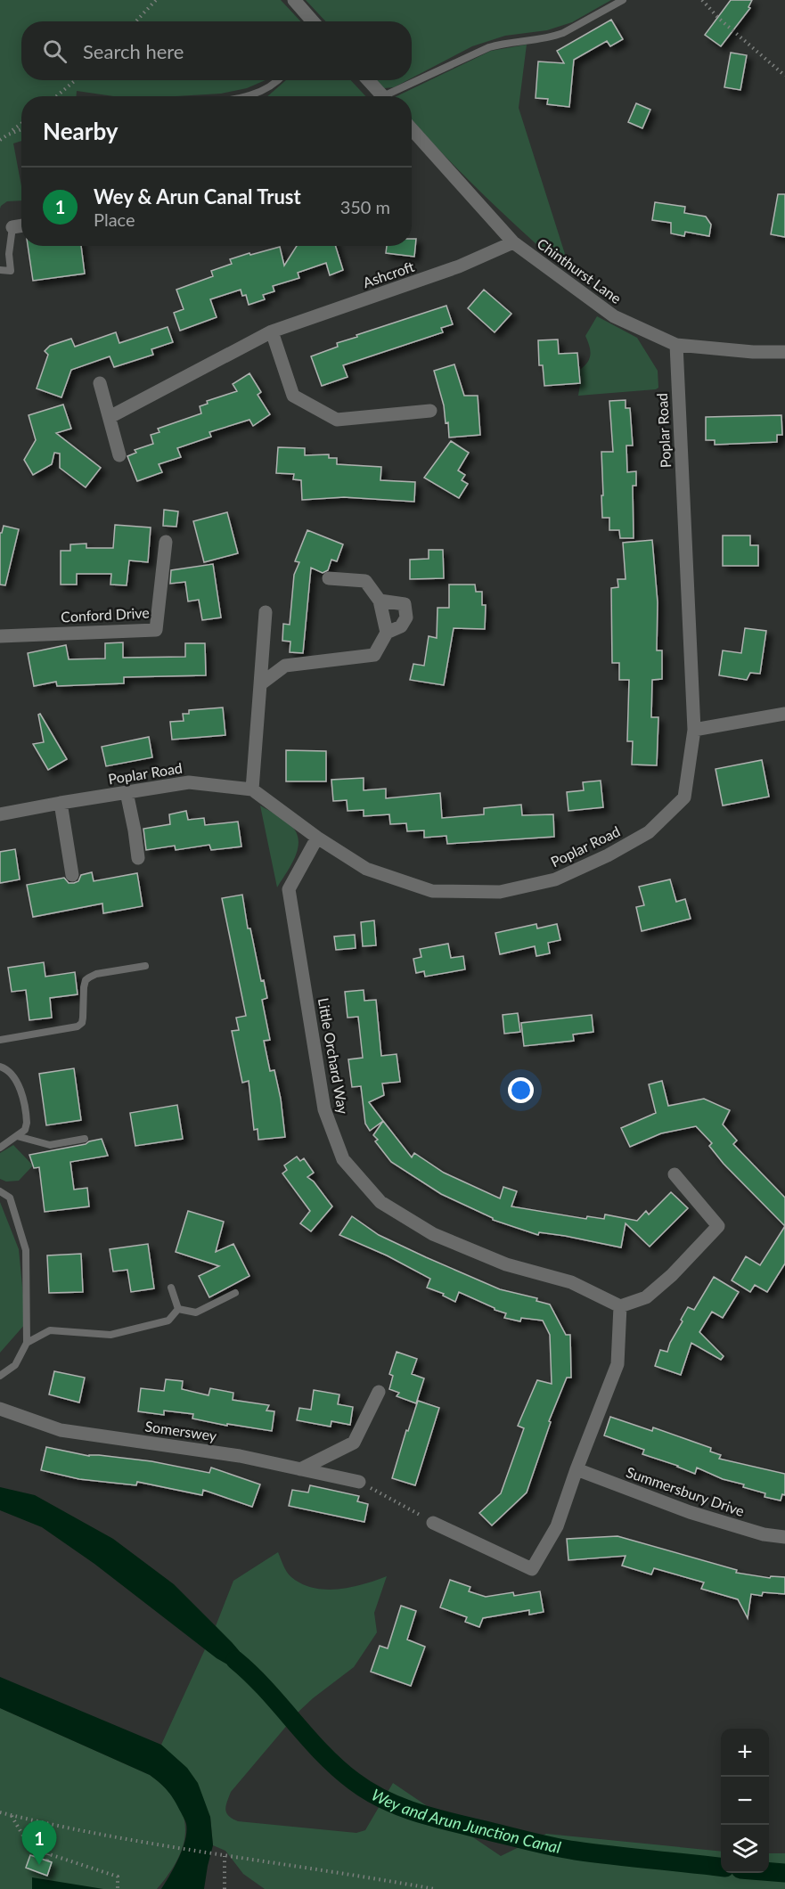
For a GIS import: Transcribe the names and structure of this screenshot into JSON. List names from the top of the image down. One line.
{"streets":{"street":["Chinthurst Lane","Ashcroft","Poplar Road","Conford Drive","Little Orchard Way","Somerswey","Summersbury Drive"]},"crossings":[["Chinthurst Lane","Ashcroft"],["Chinthurst Lane","Poplar Road"],["Poplar Road","Little Orchard Way"]],"water":["Wey and Arun Junction Canal"],"page":{"search":"Search here","heading":"Nearby","list":[{"mark":"1","name":"Wey & Arun Canal Trust","note":"Place","value":"350 m"}],"map_buttons":["+","−"],"pins":"1"}}
